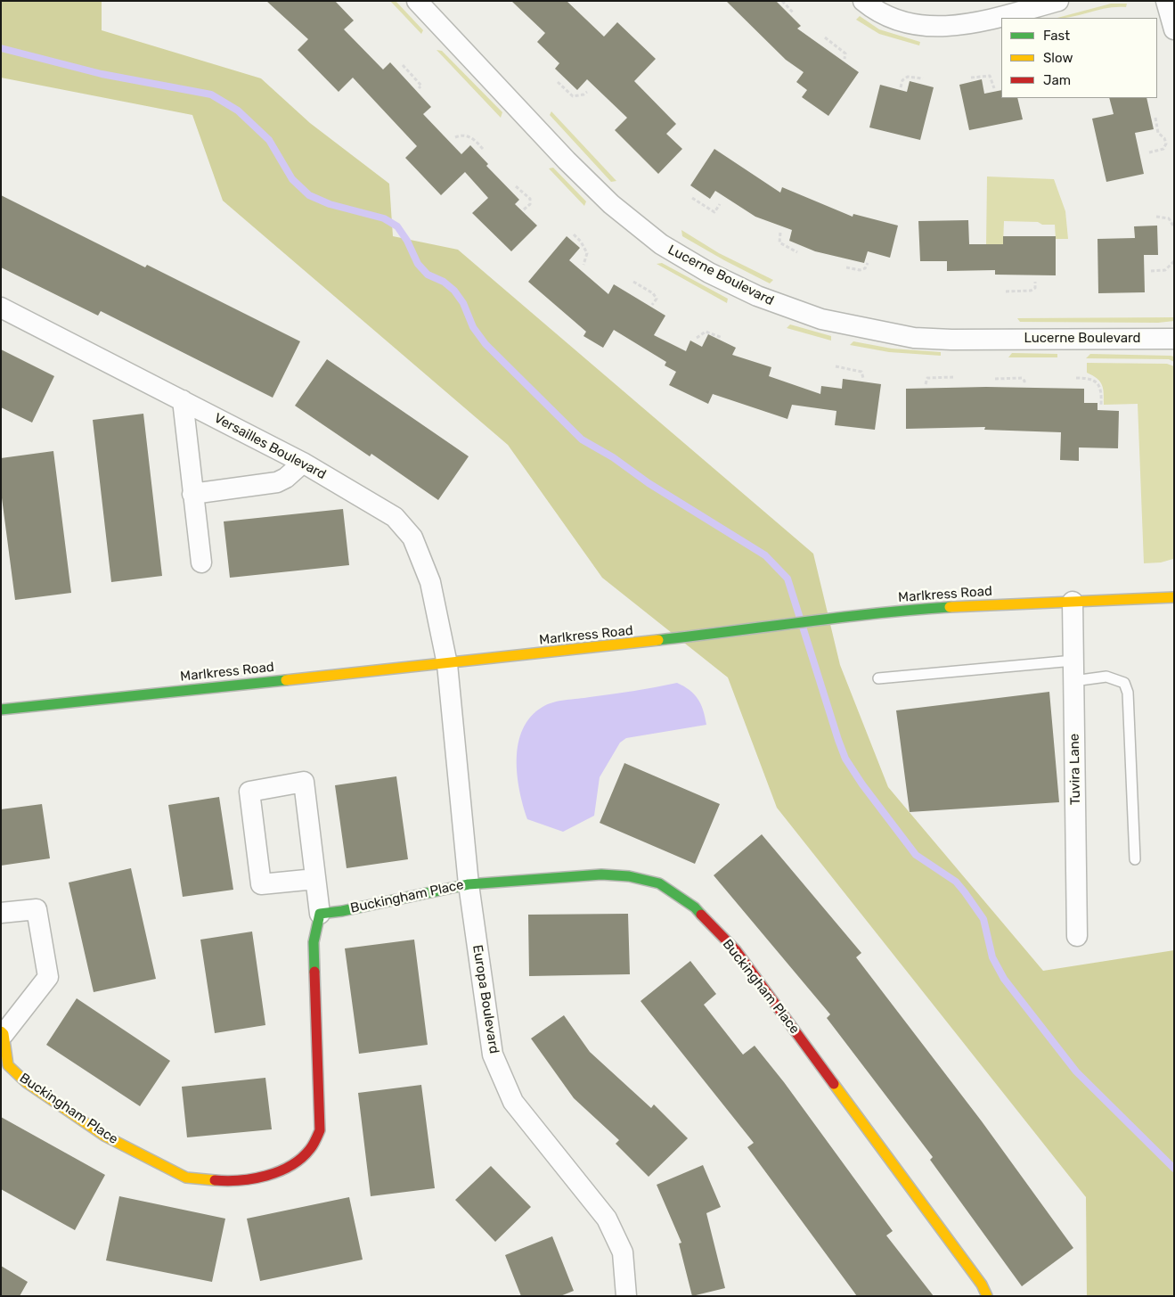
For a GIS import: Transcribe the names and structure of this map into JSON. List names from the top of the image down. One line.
{"streets":{"street":["Lucerne Boulevard","Versailles Boulevard","Marlkress Road","Tuvira Lane","Buckingham Place","Europa Boulevard"]},"crossings":[["Versailles Boulevard","Marlkress Road"],["Versailles Boulevard","Europa Boulevard"],["Marlkress Road","Tuvira Lane"],["Marlkress Road","Europa Boulevard"],["Buckingham Place","Europa Boulevard"]],"legend":["Fast","Slow","Jam"]}
